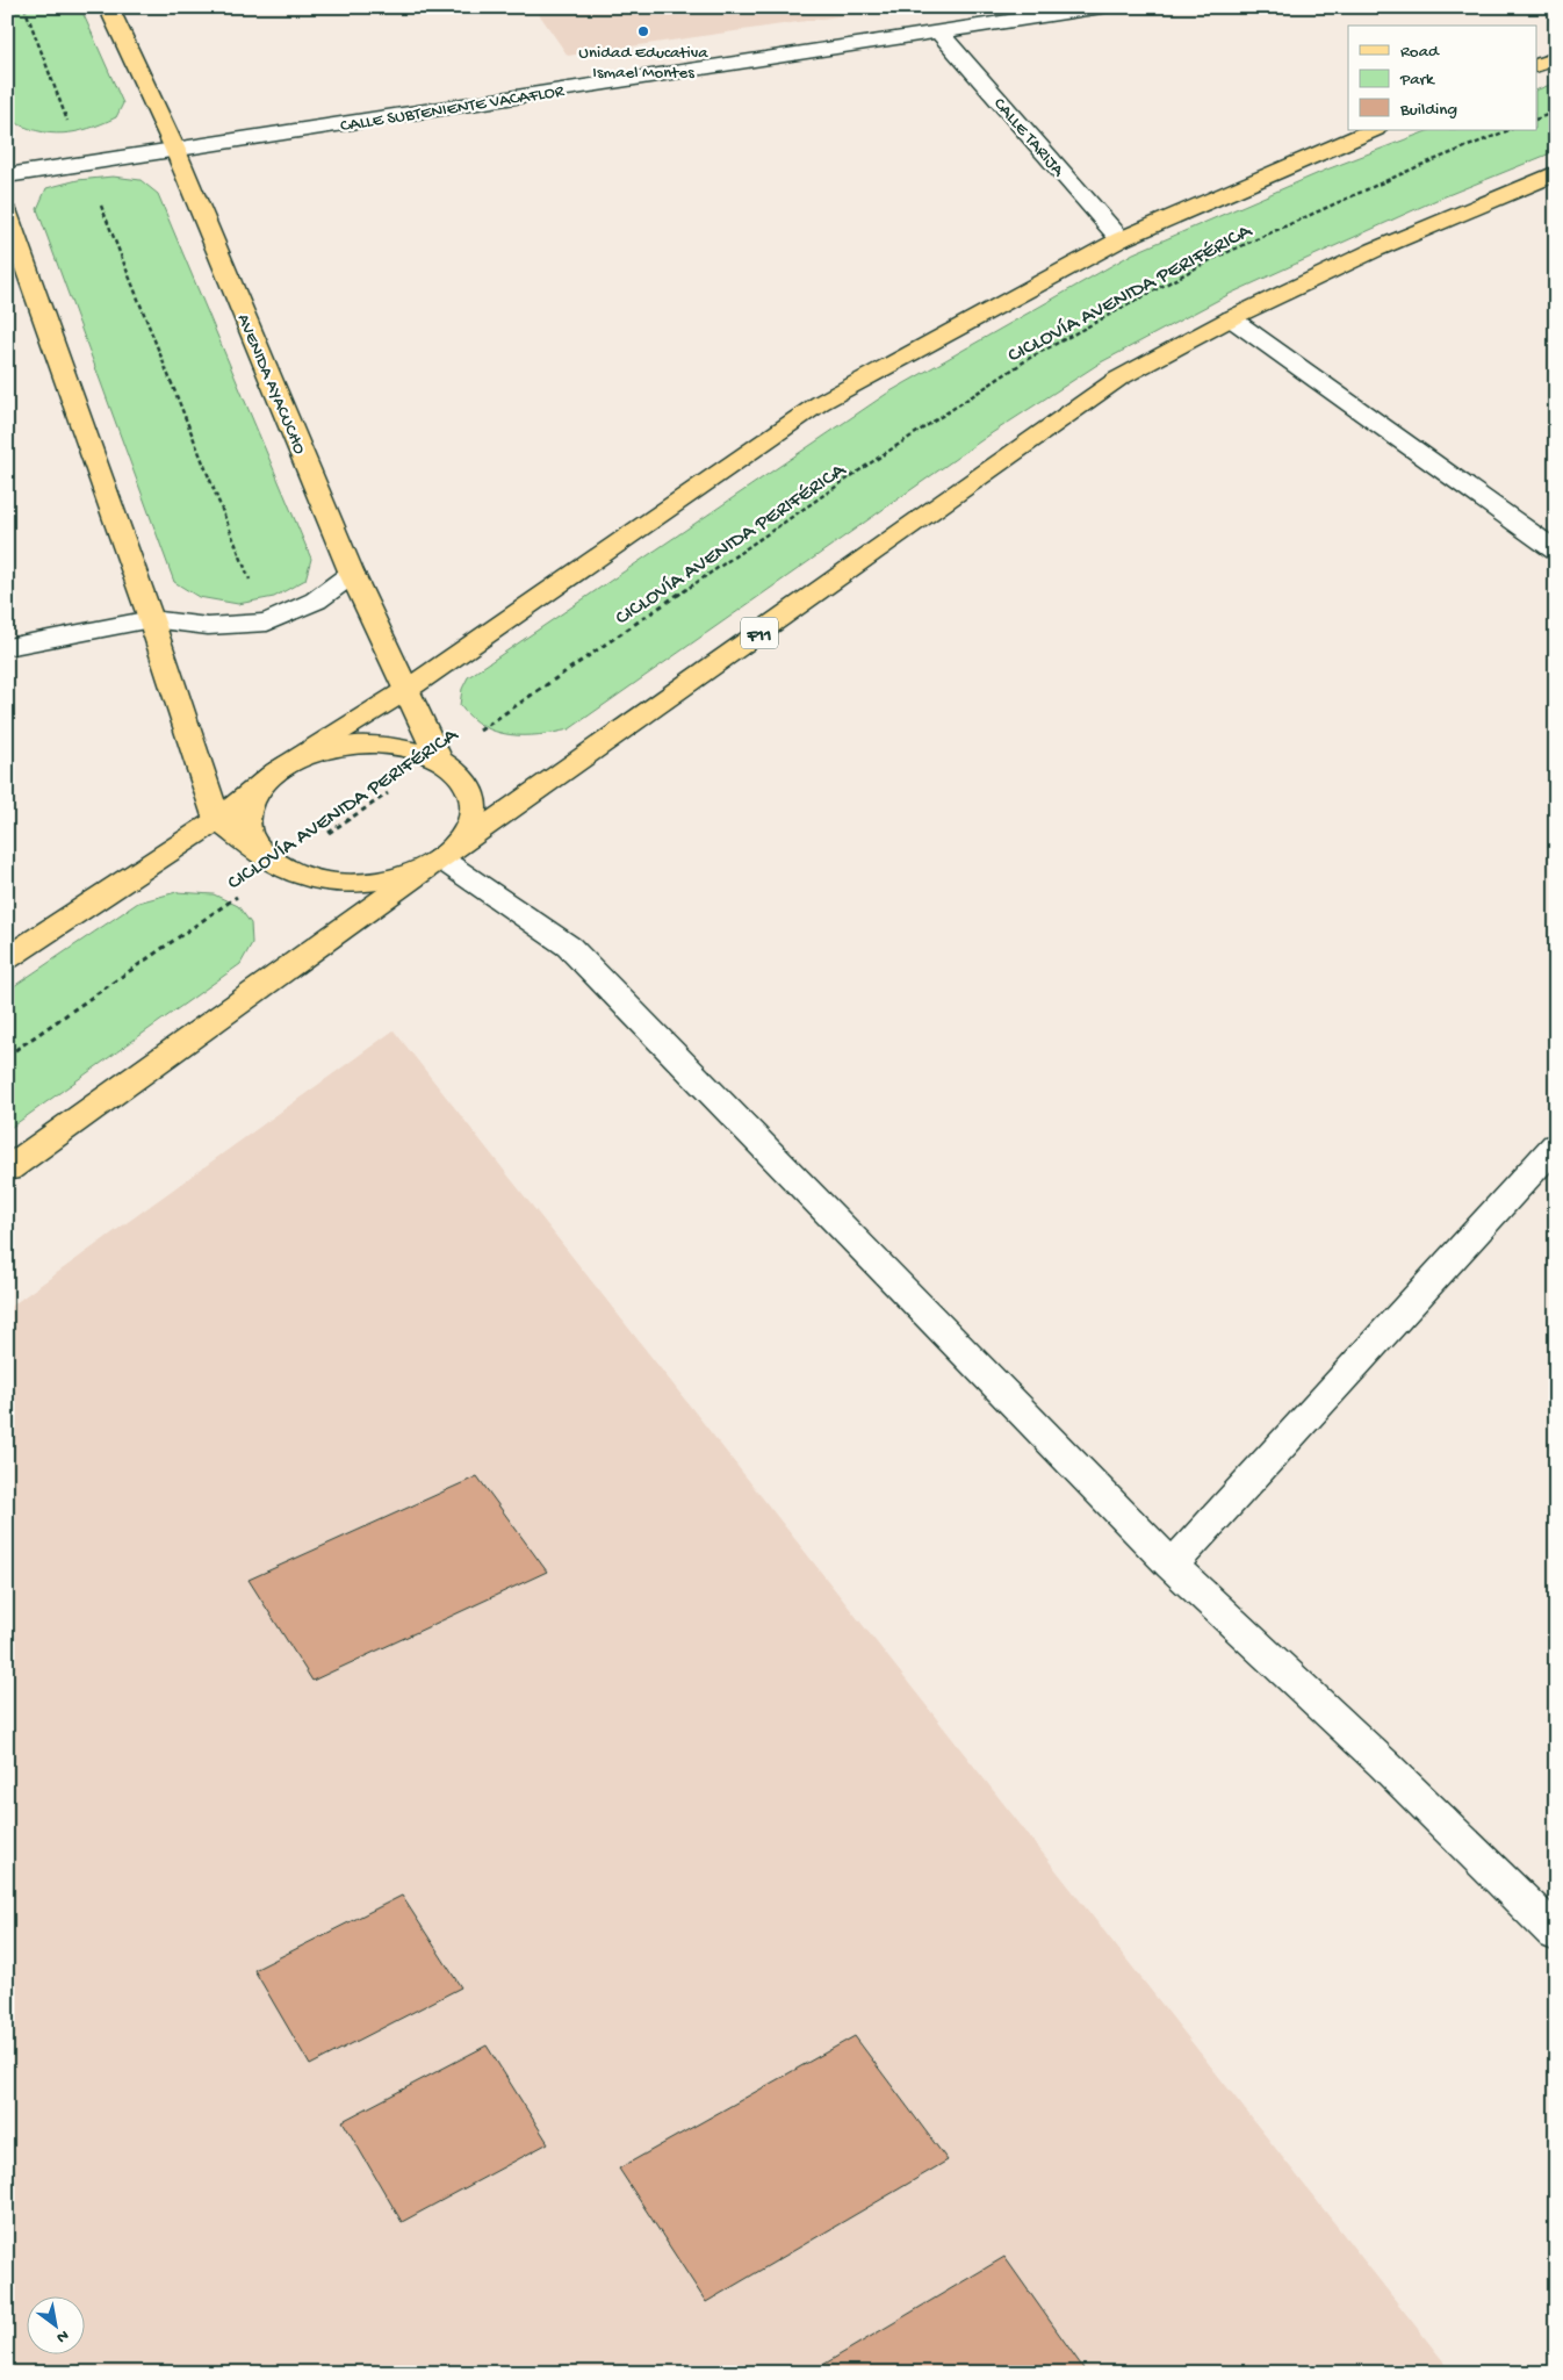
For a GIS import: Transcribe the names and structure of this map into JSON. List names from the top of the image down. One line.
{"streets":{"main road":["AVENIDA AYACUCHO","F11"],"street":["CALLE SUBTENIENTE VACAFLOR","CALLE TARIJA"],"path":["CICLOVÍA AVENIDA PERIFÉRICA"]},"crossings":[["CALLE SUBTENIENTE VACAFLOR","CALLE TARIJA"],["CALLE SUBTENIENTE VACAFLOR","AVENIDA AYACUCHO"],["CICLOVÍA AVENIDA PERIFÉRICA","AVENIDA AYACUCHO"]],"places":["Unidad Educativa Ismael Montes"],"legend":["Road","Park","Building"],"north":"bottom right"}
